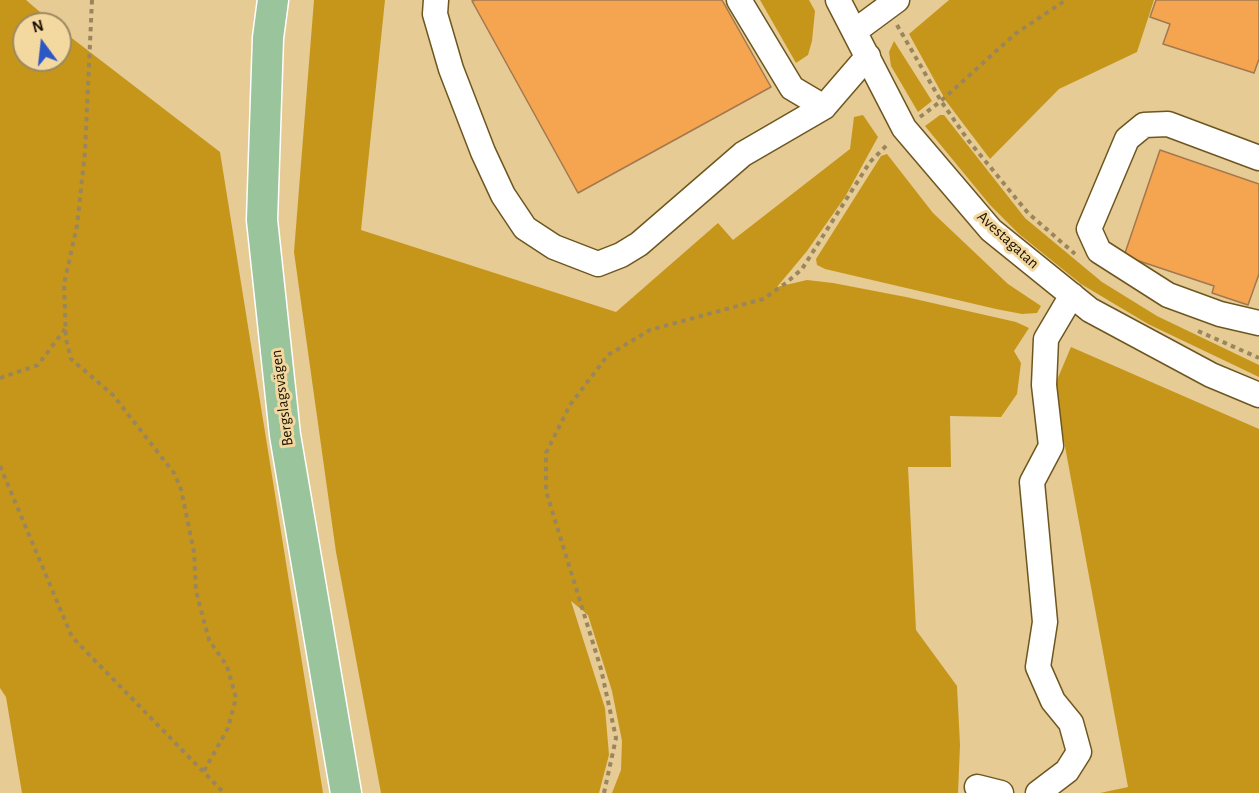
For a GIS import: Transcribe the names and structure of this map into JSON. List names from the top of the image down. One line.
{"streets":{"main road":["Bergslagsvägen"],"street":["Avestagatan"]},"north":"top"}
